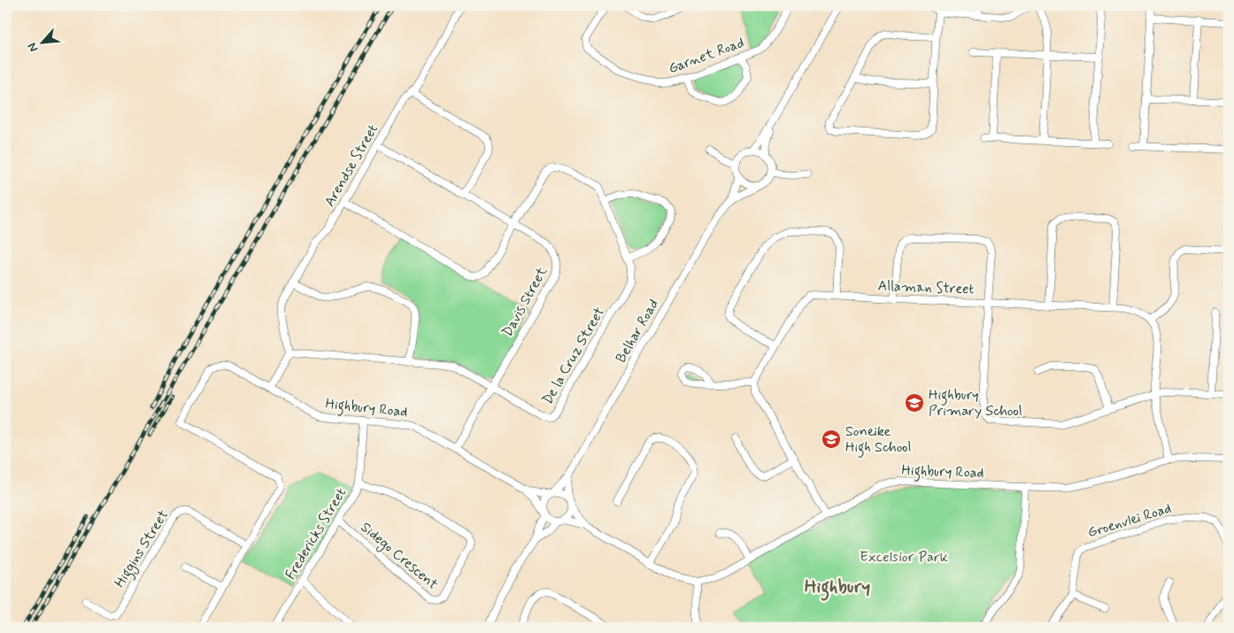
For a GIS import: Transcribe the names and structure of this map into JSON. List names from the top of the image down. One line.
{"streets":{"street":["Garnet Road","Arendse Street","Allaman Street","Davis Street","Belhar Road","De la Cruz Street","Highbury Road","Groenvlei Road","Fredericks Street","Higgins Street","Sidego Crescent"]},"crossings":[["Arendse Street","Davis Street"],["Arendse Street","De la Cruz Street"],["Davis Street","De la Cruz Street"],["Davis Street","Highbury Road"],["Belhar Road","Highbury Road"],["Highbury Road","Fredericks Street"],["Highbury Road","Higgins Street"],["Fredericks Street","Sidego Crescent"]],"districts":["Highbury"],"parks":["Excelsior Park"],"places":{"school or university":["Highbury Primary School","Soneike High School"]},"north":"bottom left"}
